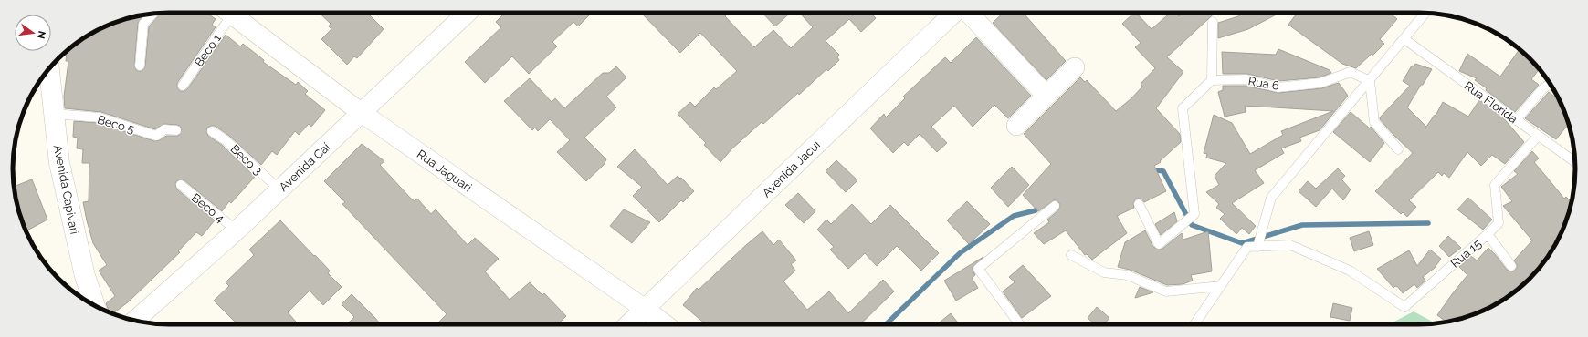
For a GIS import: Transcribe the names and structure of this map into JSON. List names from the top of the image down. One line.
{"streets":{"street":["Avenida Caí","Avenida Jacuí","Rua Jaguari","Avenida Capivari"],"lane":["Beco 1","Rua 6","Rua Florida","Beco 5","Beco 3","Beco 4","Rua 15"]},"crossings":[["Rua Florida","Rua 15"],["Beco 5","Avenida Capivari"],["Beco 3","Avenida Caí"],["Avenida Caí","Rua Jaguari"],["Avenida Caí","Beco 4"],["Avenida Jacuí","Rua Jaguari"]],"north":"right"}
